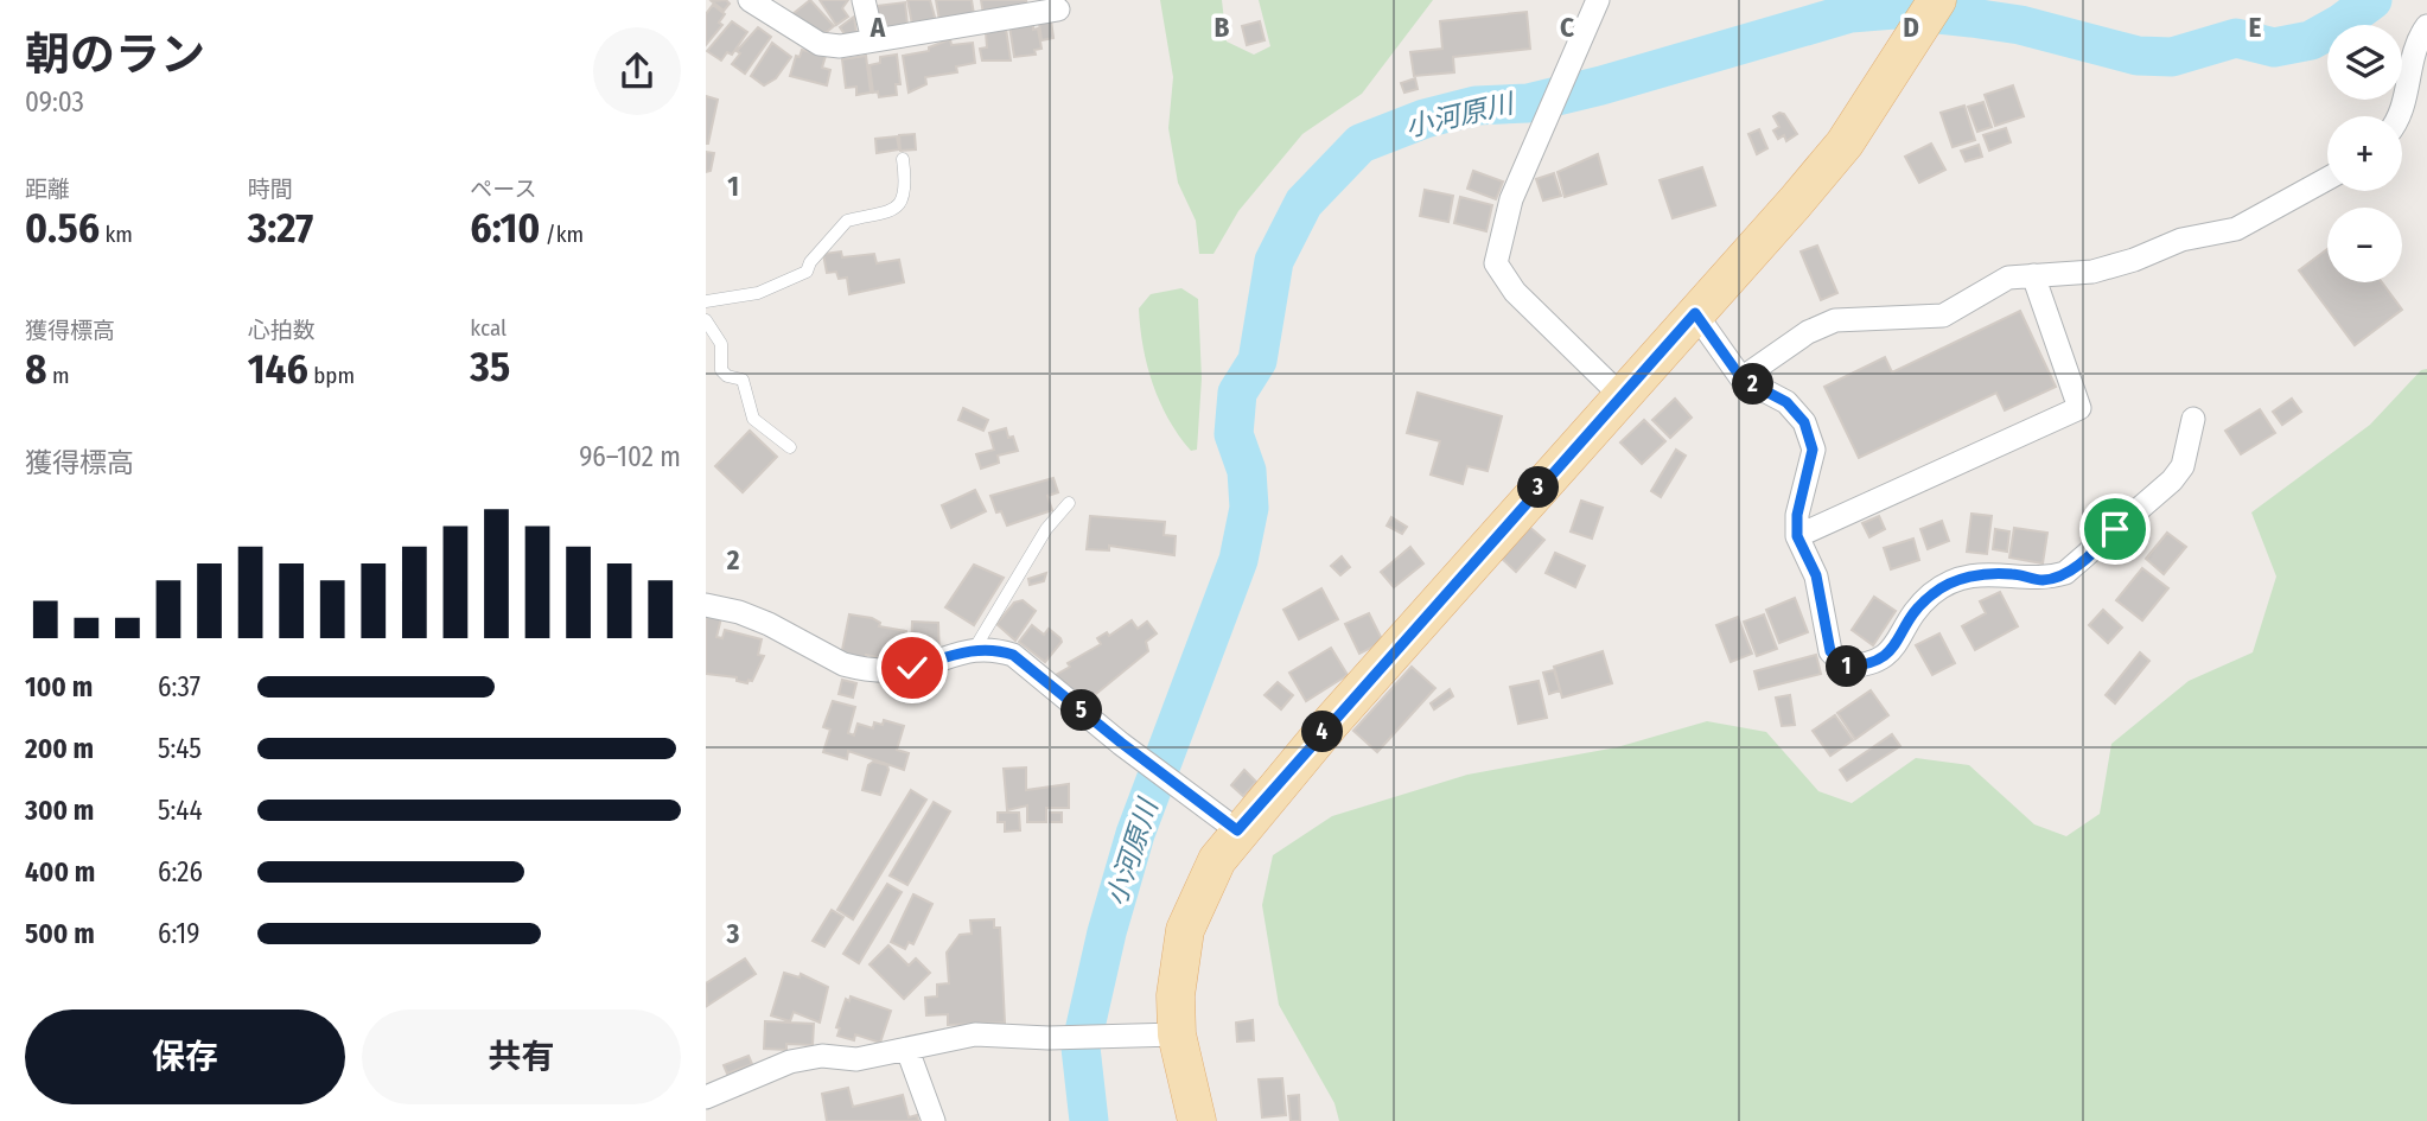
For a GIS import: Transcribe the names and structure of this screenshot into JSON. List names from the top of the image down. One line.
{"water":["小河原川"],"page":{"heading":["朝のラン","09:03"],"map_buttons":["+","−"],"stats":[["距離","0.56 km"],["時間","3:27"],["ペース","6:10 /km"],["獲得標高","8 m"],["心拍数","146 bpm"],["kcal","35"]],"pins":["2","3","1","5","4"],"chart":["獲得標高","96–102 m"],"list":[{"name":"100 m","note":"6:37"},{"name":"200 m","note":"5:45"},{"name":"300 m","note":"5:44"},{"name":"400 m","note":"6:26"},{"name":"500 m","note":"6:19"}],"buttons":["保存","共有"]},"grid":{"columns":["A","B","C","D","E"],"rows":["1","2","3"]}}
